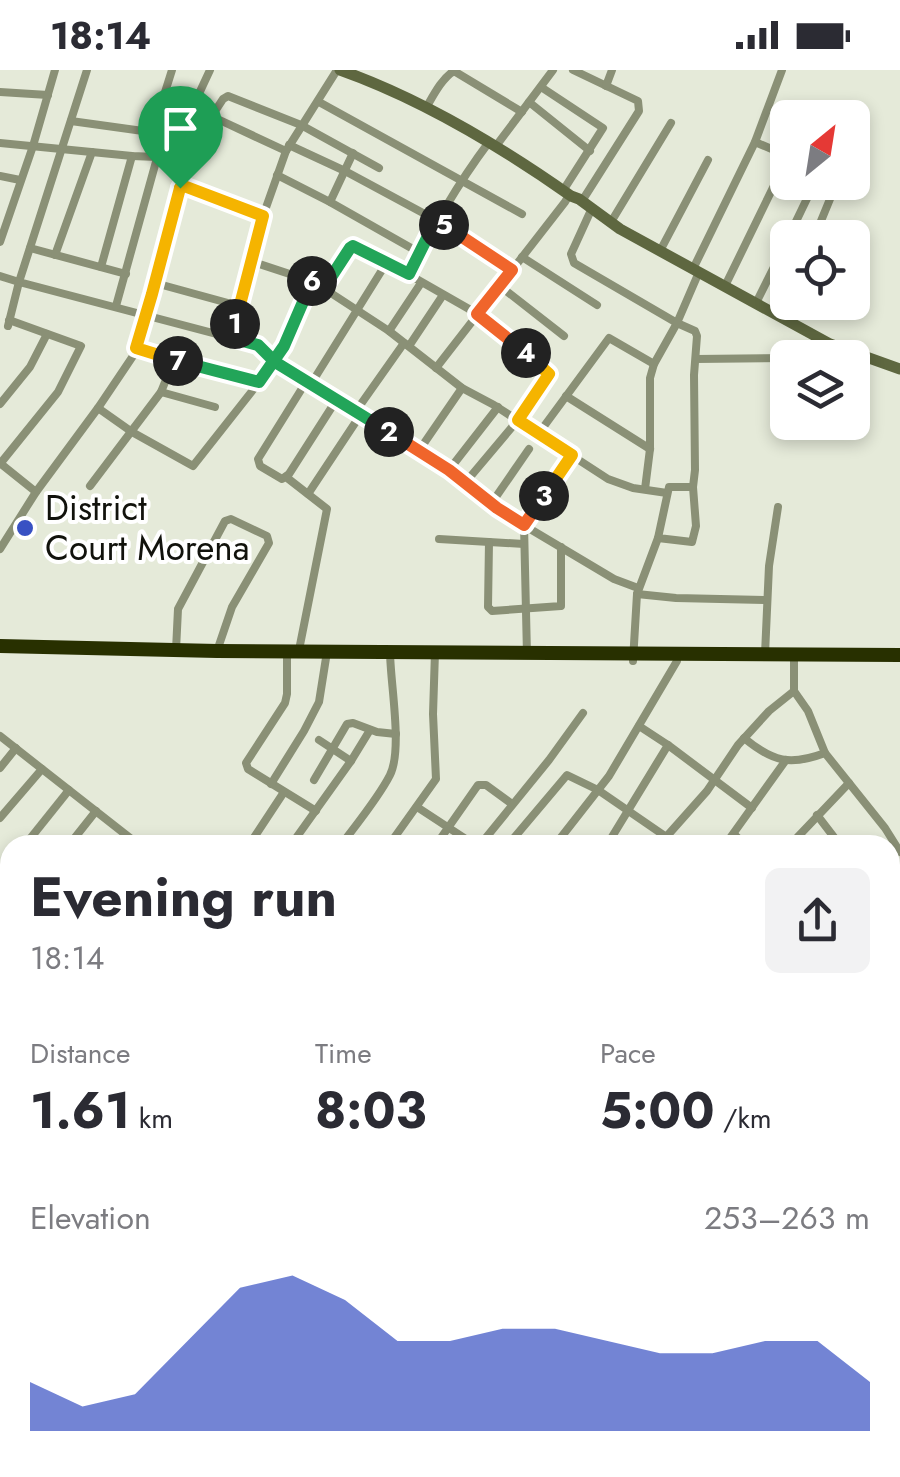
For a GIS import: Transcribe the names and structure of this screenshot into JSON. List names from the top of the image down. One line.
{"places":["District Court Morena"],"north":"top right","page":{"status":"18:14","pins":["5","6","1","4","7","2","3"],"heading":["Evening run","18:14"],"stats":[["Distance","1.61 km"],["Time","8:03"],["Pace","5:00 /km"]],"chart":["Elevation","253–263 m"]}}
